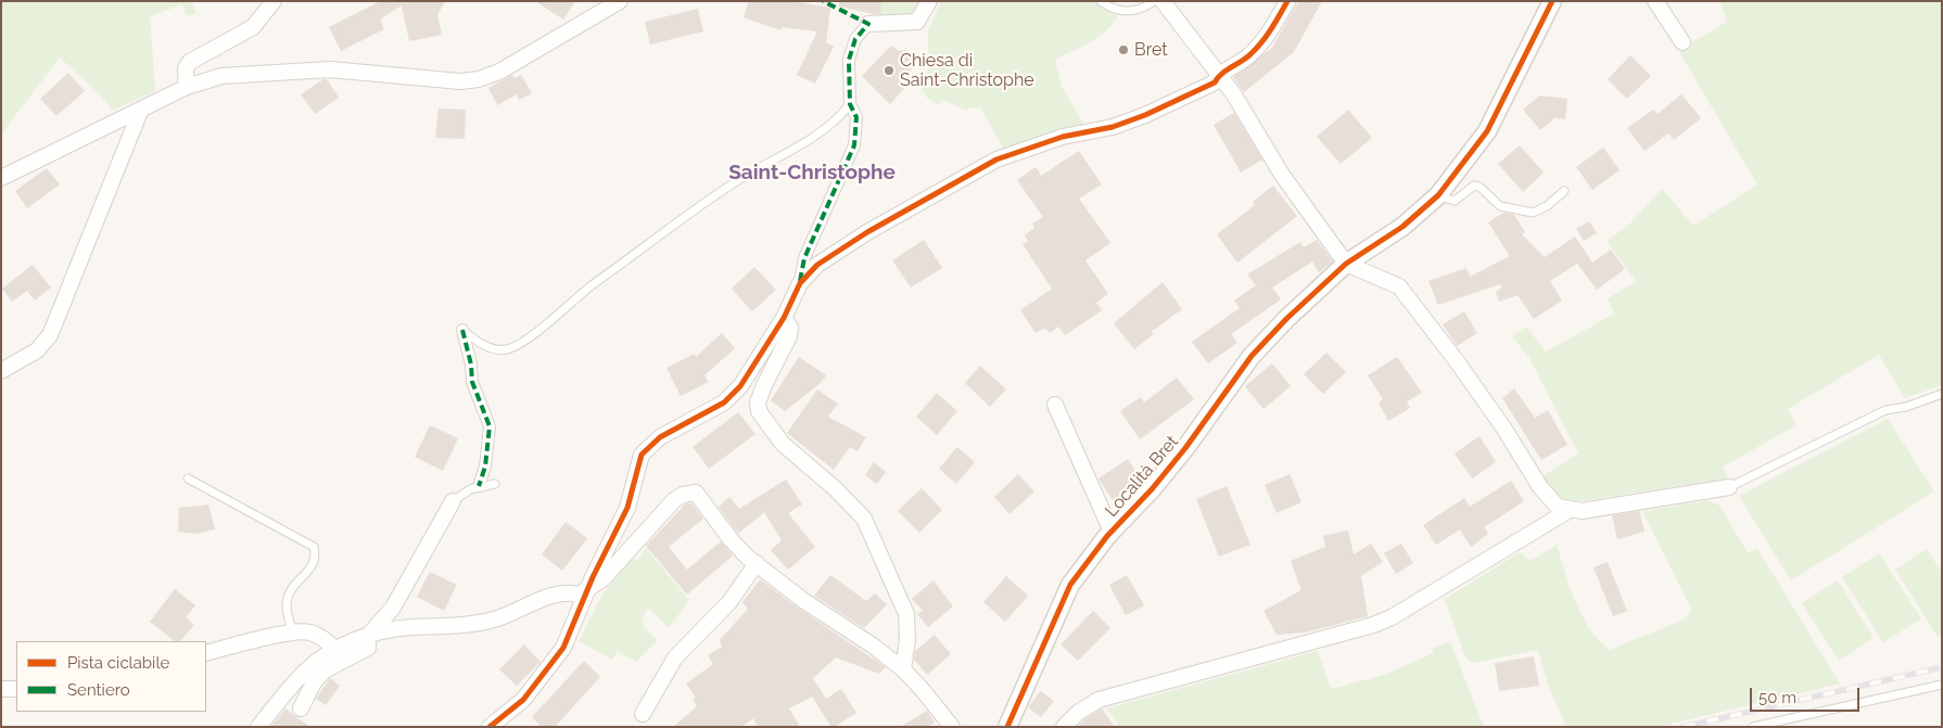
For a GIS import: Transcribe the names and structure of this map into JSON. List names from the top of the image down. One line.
{"streets":{"street":["Località Bret"]},"districts":["Saint-Christophe"],"places":["Bret","Chiesa di Saint-Christophe"],"legend":["Pista ciclabile","Sentiero"],"scale_bar":"50 m"}
